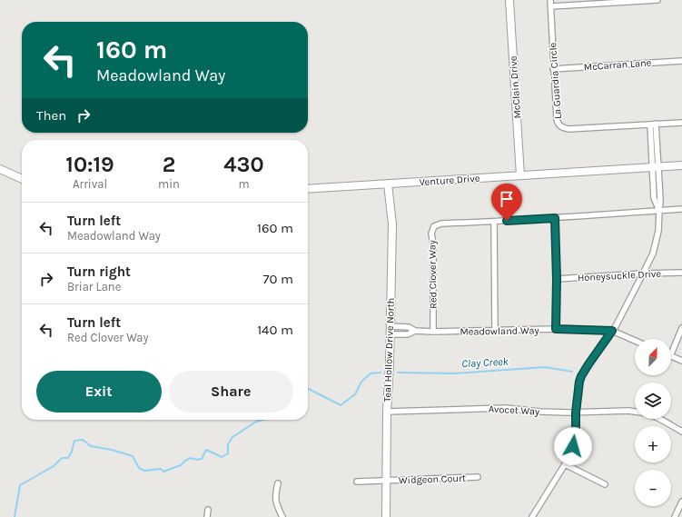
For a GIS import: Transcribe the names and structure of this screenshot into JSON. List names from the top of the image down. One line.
{"streets":{"street":["McCarran Lane","La Guardia Circle","McClain Drive","Venture Drive","Red Clover Way","Honeysuckle Drive","Meadowland Way","Teal Hollow Drive North","Avocet Way","Widgeon Court"]},"crossings":[["McCarran Lane","La Guardia Circle"],["McClain Drive","Venture Drive"],["Venture Drive","Teal Hollow Drive North"],["Red Clover Way","Meadowland Way"],["Meadowland Way","Teal Hollow Drive North"],["Teal Hollow Drive North","Avocet Way"],["Teal Hollow Drive North","Widgeon Court"]],"water":["Clay Creek"],"north":"top right","page":{"turn":["160 m","Meadowland Way"],"then":"Then","eta":["10:19","Arrival","2","min","430","m"],"list":[{"name":"Turn left","note":"Meadowland Way","value":"160 m"},{"name":"Turn right","note":"Briar Lane","value":"70 m"},{"name":"Turn left","note":"Red Clover Way","value":"140 m"}],"map_buttons":["+","−"],"buttons":["Exit","Share"]}}
